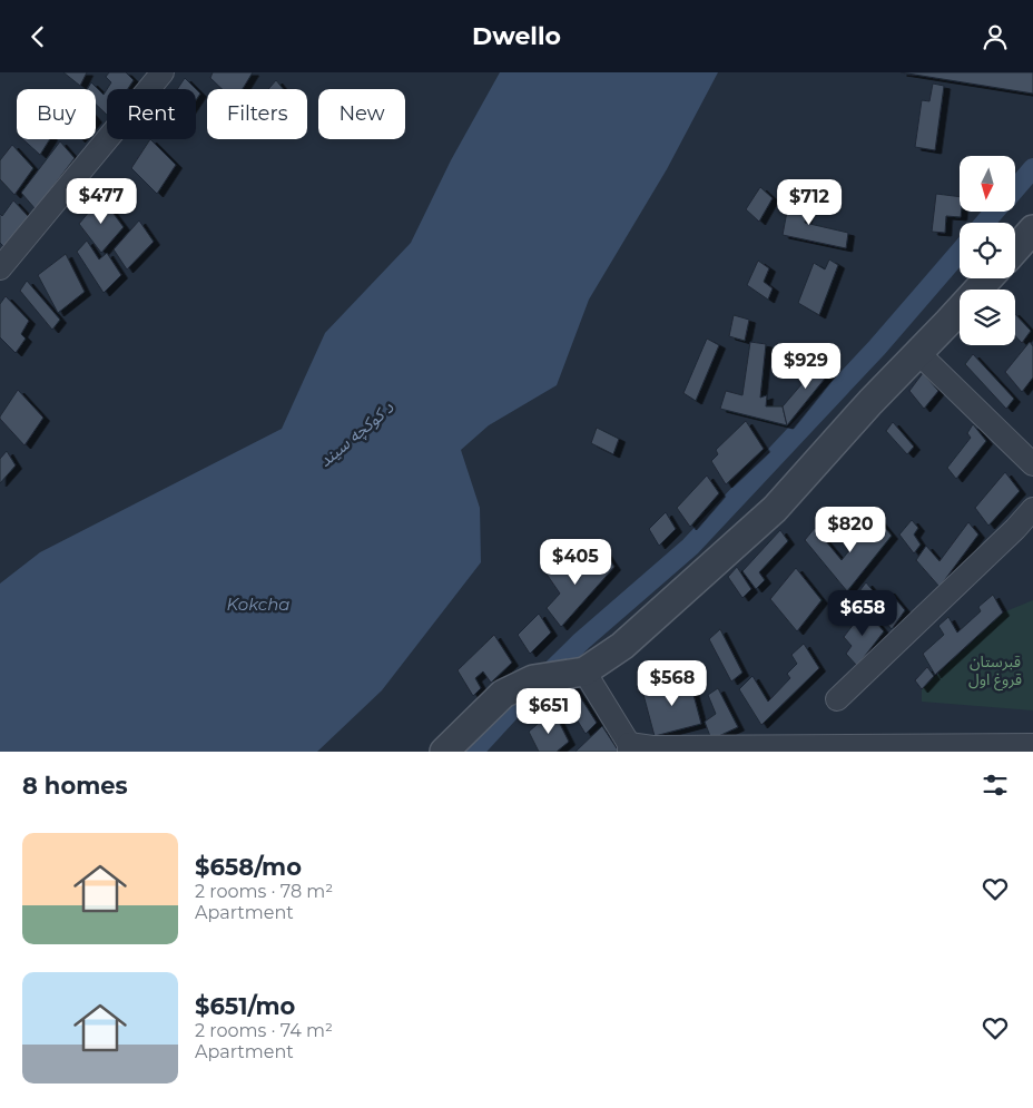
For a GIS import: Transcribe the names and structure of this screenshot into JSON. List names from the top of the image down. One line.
{"water":["د کوکچه سیند","Kokcha"],"parks":["قبرستان قروغ اول"],"north":"bottom","page":{"header":"Dwello","chip":["Buy","Rent","Filters","New"],"price":["$477","$712","$929","$820","$405","$658","$568","$651"],"heading":"8 homes","list":[{"name":"$658/mo","note":"2 rooms · 78 m² · Apartment"},{"name":"$651/mo","note":"2 rooms · 74 m² · Apartment"}]}}
